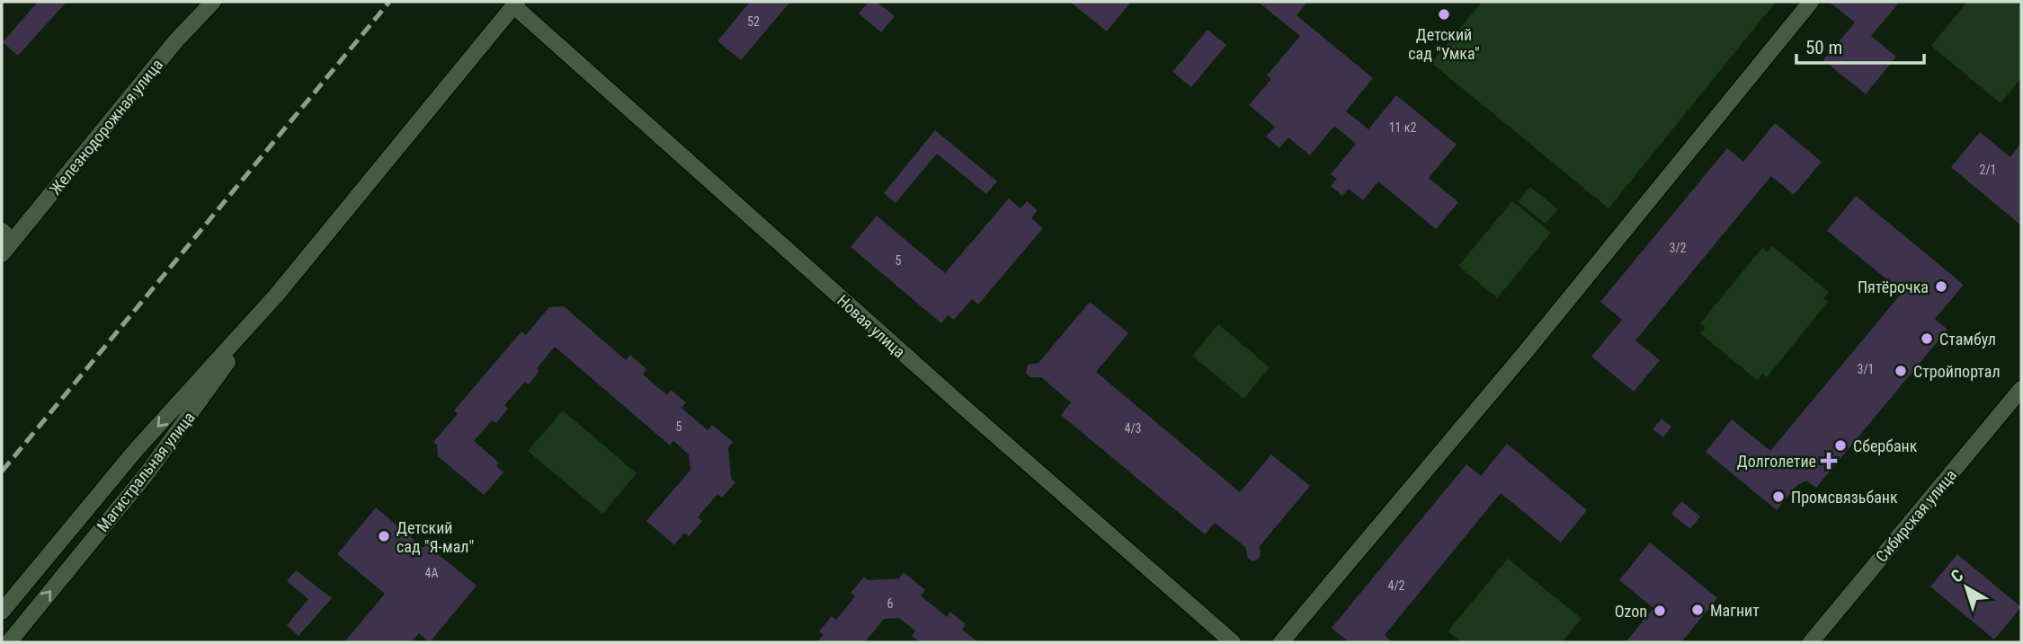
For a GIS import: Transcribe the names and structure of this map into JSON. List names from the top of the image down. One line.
{"streets":{"main road":["Железнодорожная улица","Новая улица","Магистральная улица","Сибирская улица"]},"crossings":[["Новая улица","Магистральная улица"]],"places":{"other":["Детский сад \"Умка\"","Пятёрочка","Стамбул","Стройпортал","Сбербанк","Промсвязьбанк","Детский сад \"Я-мал\"","Магнит","Ozon"],"health":["Долголетие"]},"house_numbers":["52","11 к2","2/1","3/2","5","3/1","5","4/3","4А","4/2","6"],"scale_bar":"50 m","north":"top left"}
